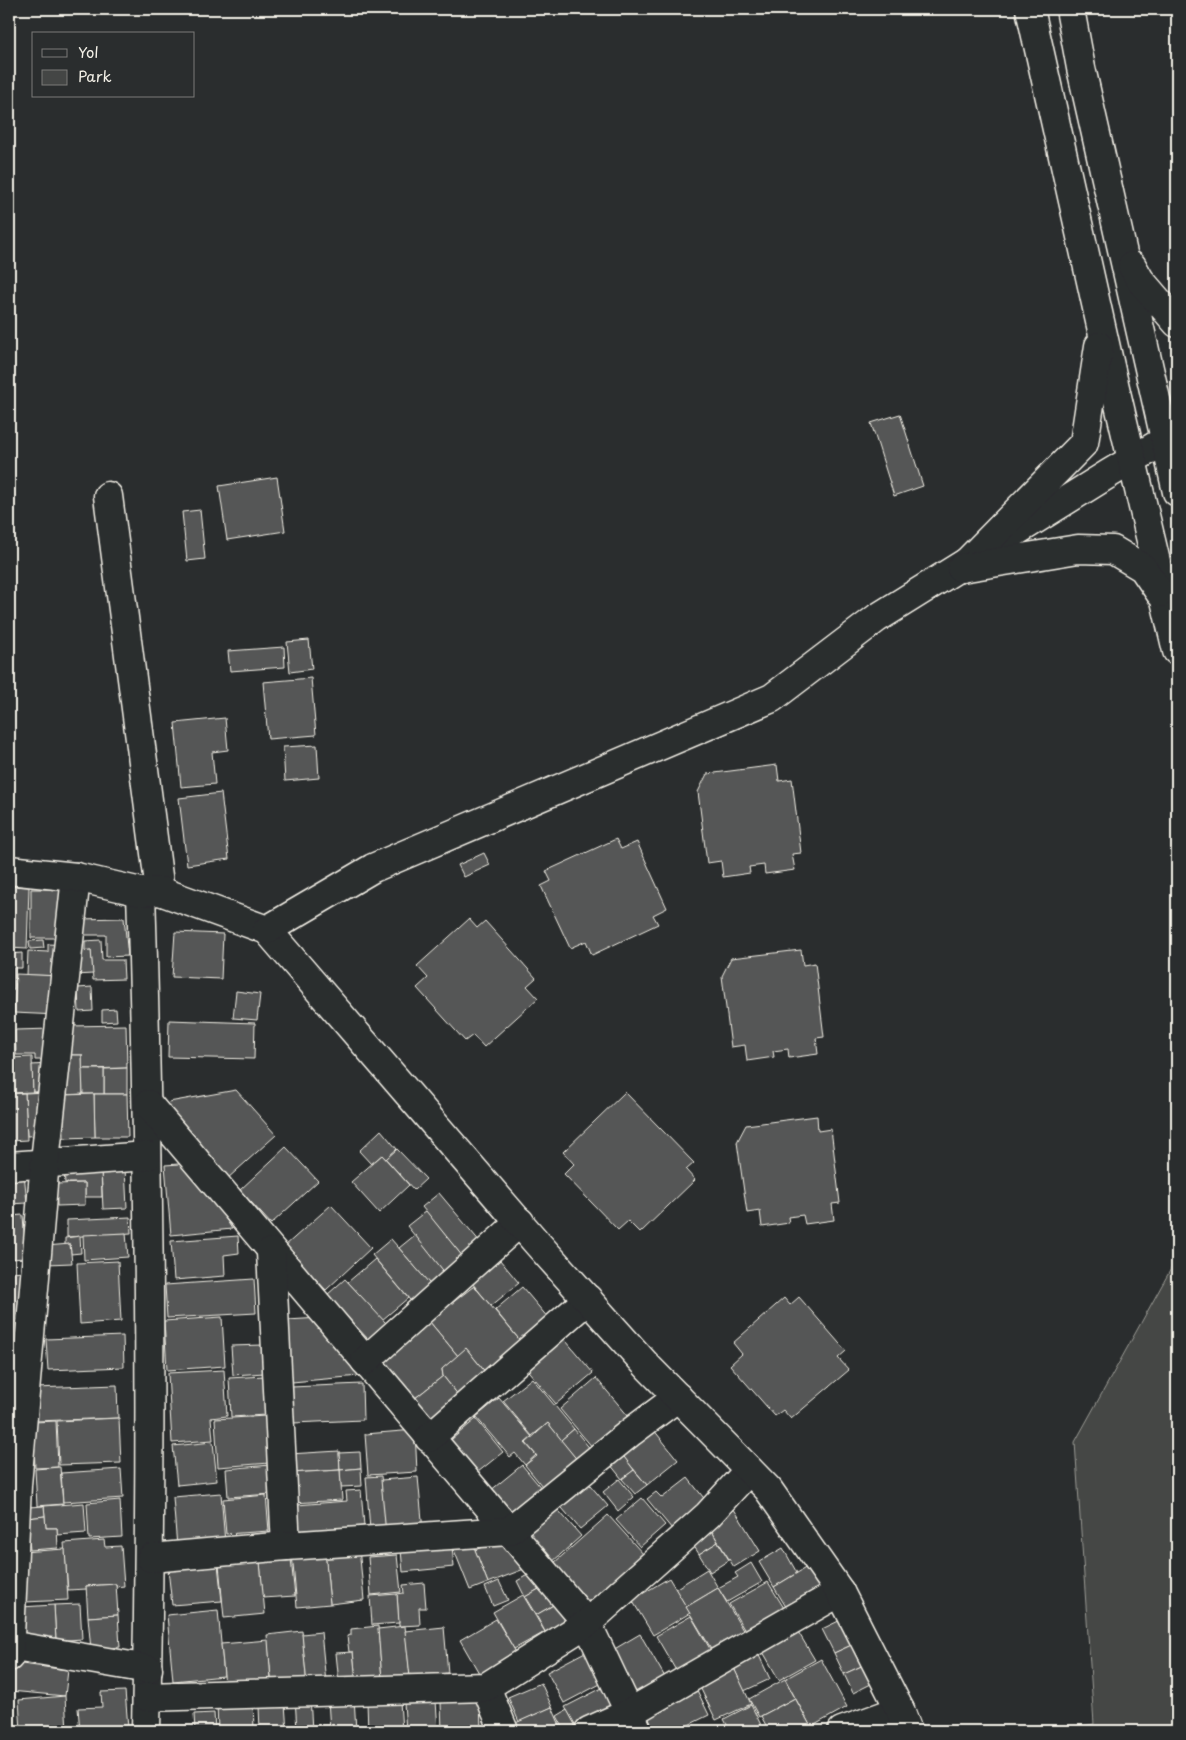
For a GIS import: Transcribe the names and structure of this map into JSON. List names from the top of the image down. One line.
{"legend":["Yol","Park"]}
